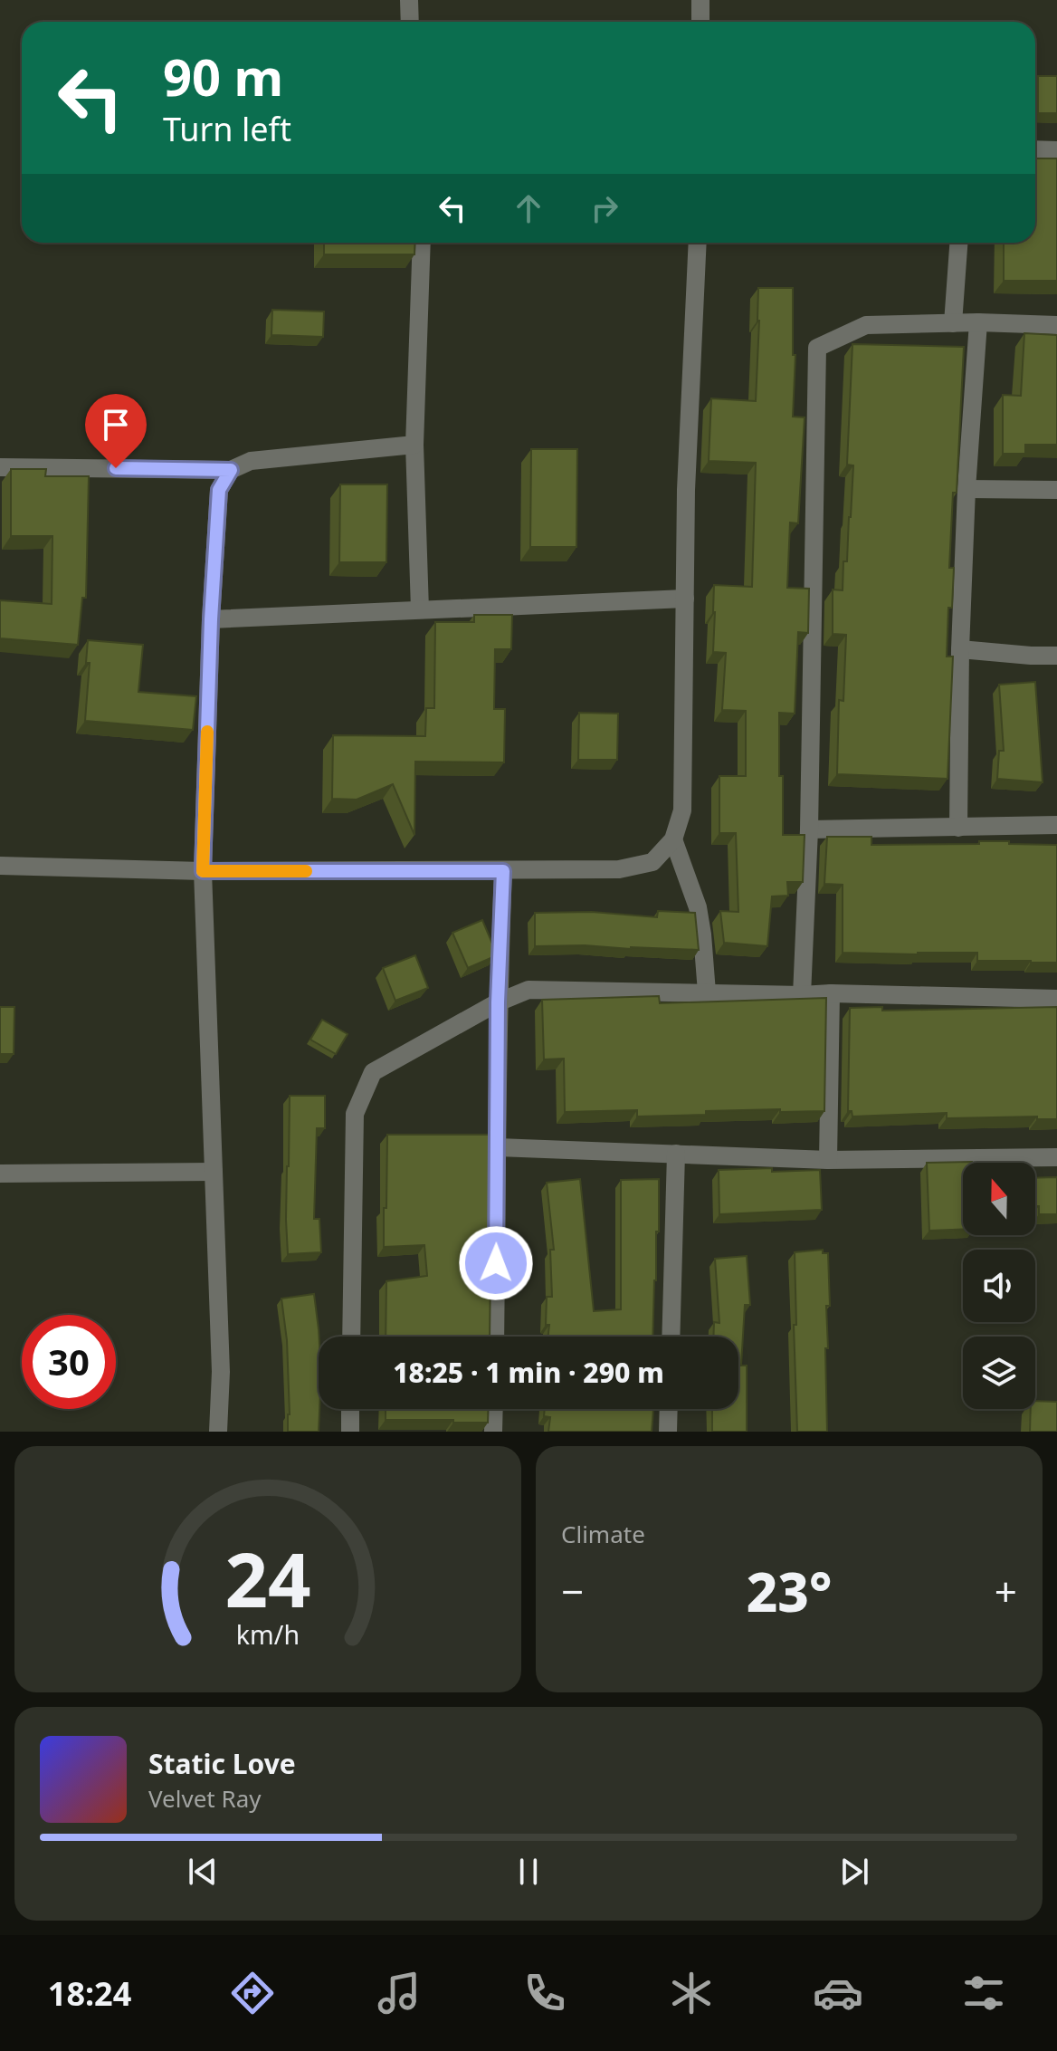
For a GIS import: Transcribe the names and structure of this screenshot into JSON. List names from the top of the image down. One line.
{"north":"top","page":{"turn":["90 m","Turn left"],"limit":"30","trip":"18:25 · 1 min · 290 m","tile":"Climate","heat":["−","23°","+"],"song":["Static Love","Velvet Ray"],"tabs":"18:24","gauge":["24","km/h"]}}
